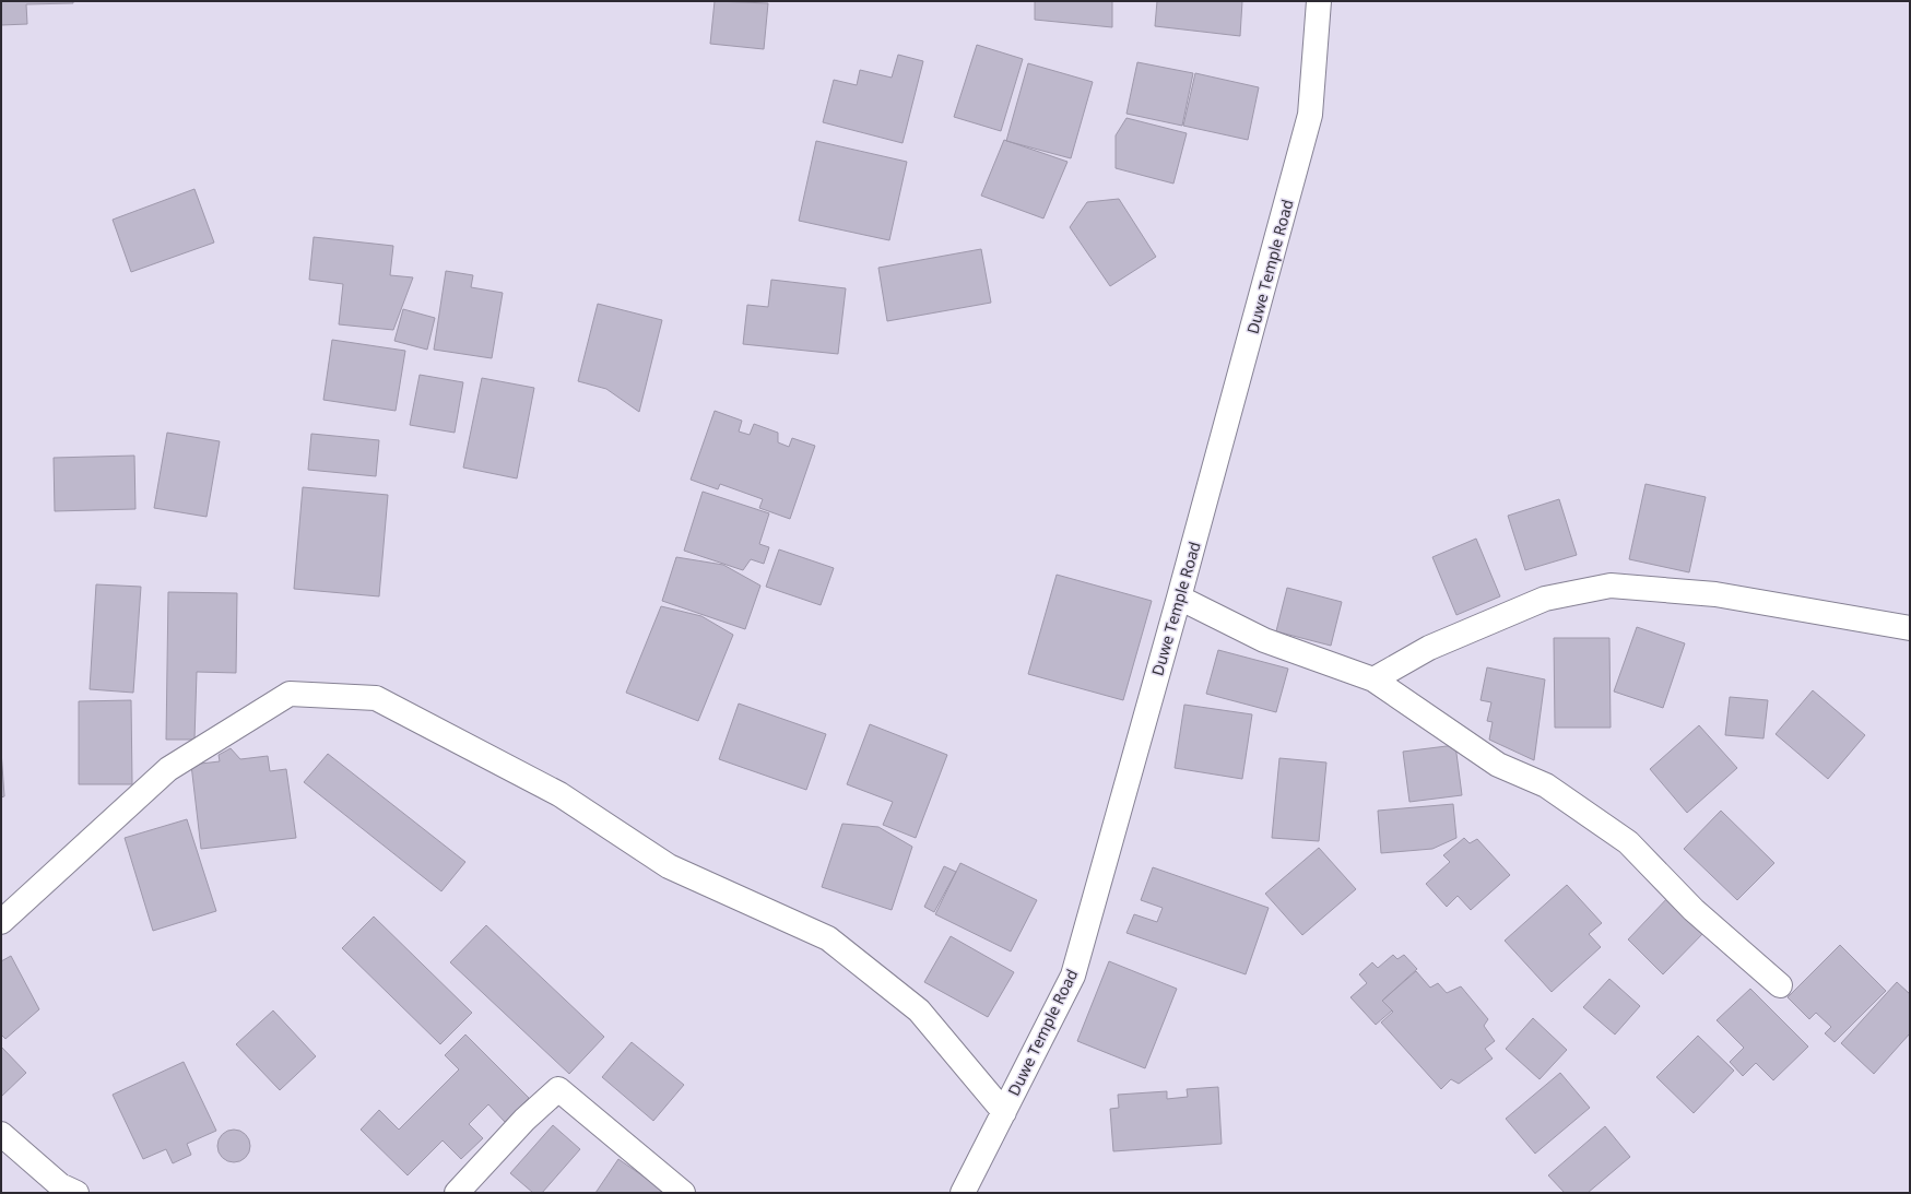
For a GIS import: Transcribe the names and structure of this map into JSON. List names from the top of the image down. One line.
{"streets":{"street":["Duwe Temple Road"]}}
